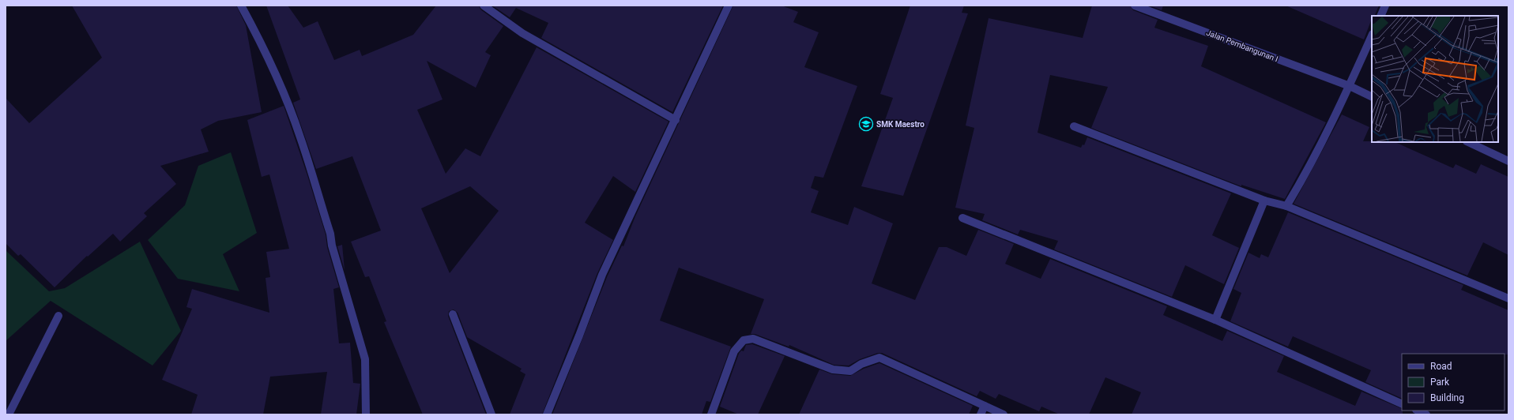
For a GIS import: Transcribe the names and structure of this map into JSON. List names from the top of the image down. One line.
{"streets":{"street":["Jalan Pembangunan I"]},"places":{"school or university":["SMK Maestro"]},"legend":["Road","Park","Building"]}
